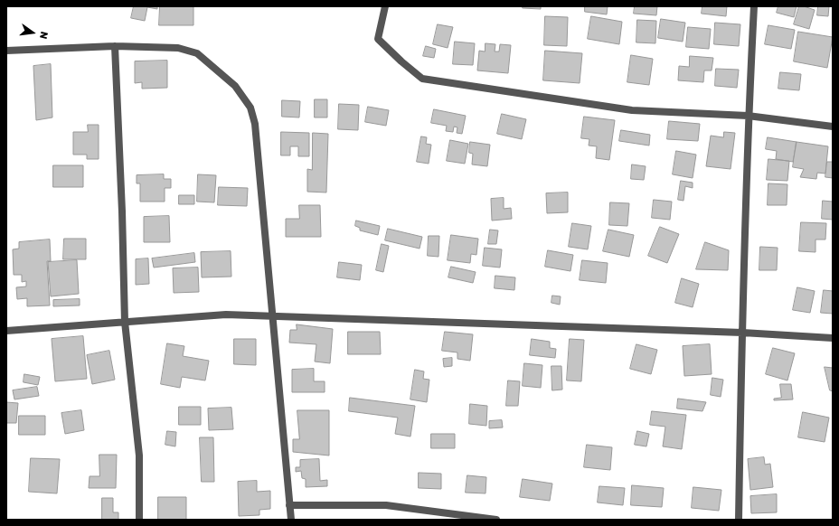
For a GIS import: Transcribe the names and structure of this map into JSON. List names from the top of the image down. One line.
{"north":"right"}
